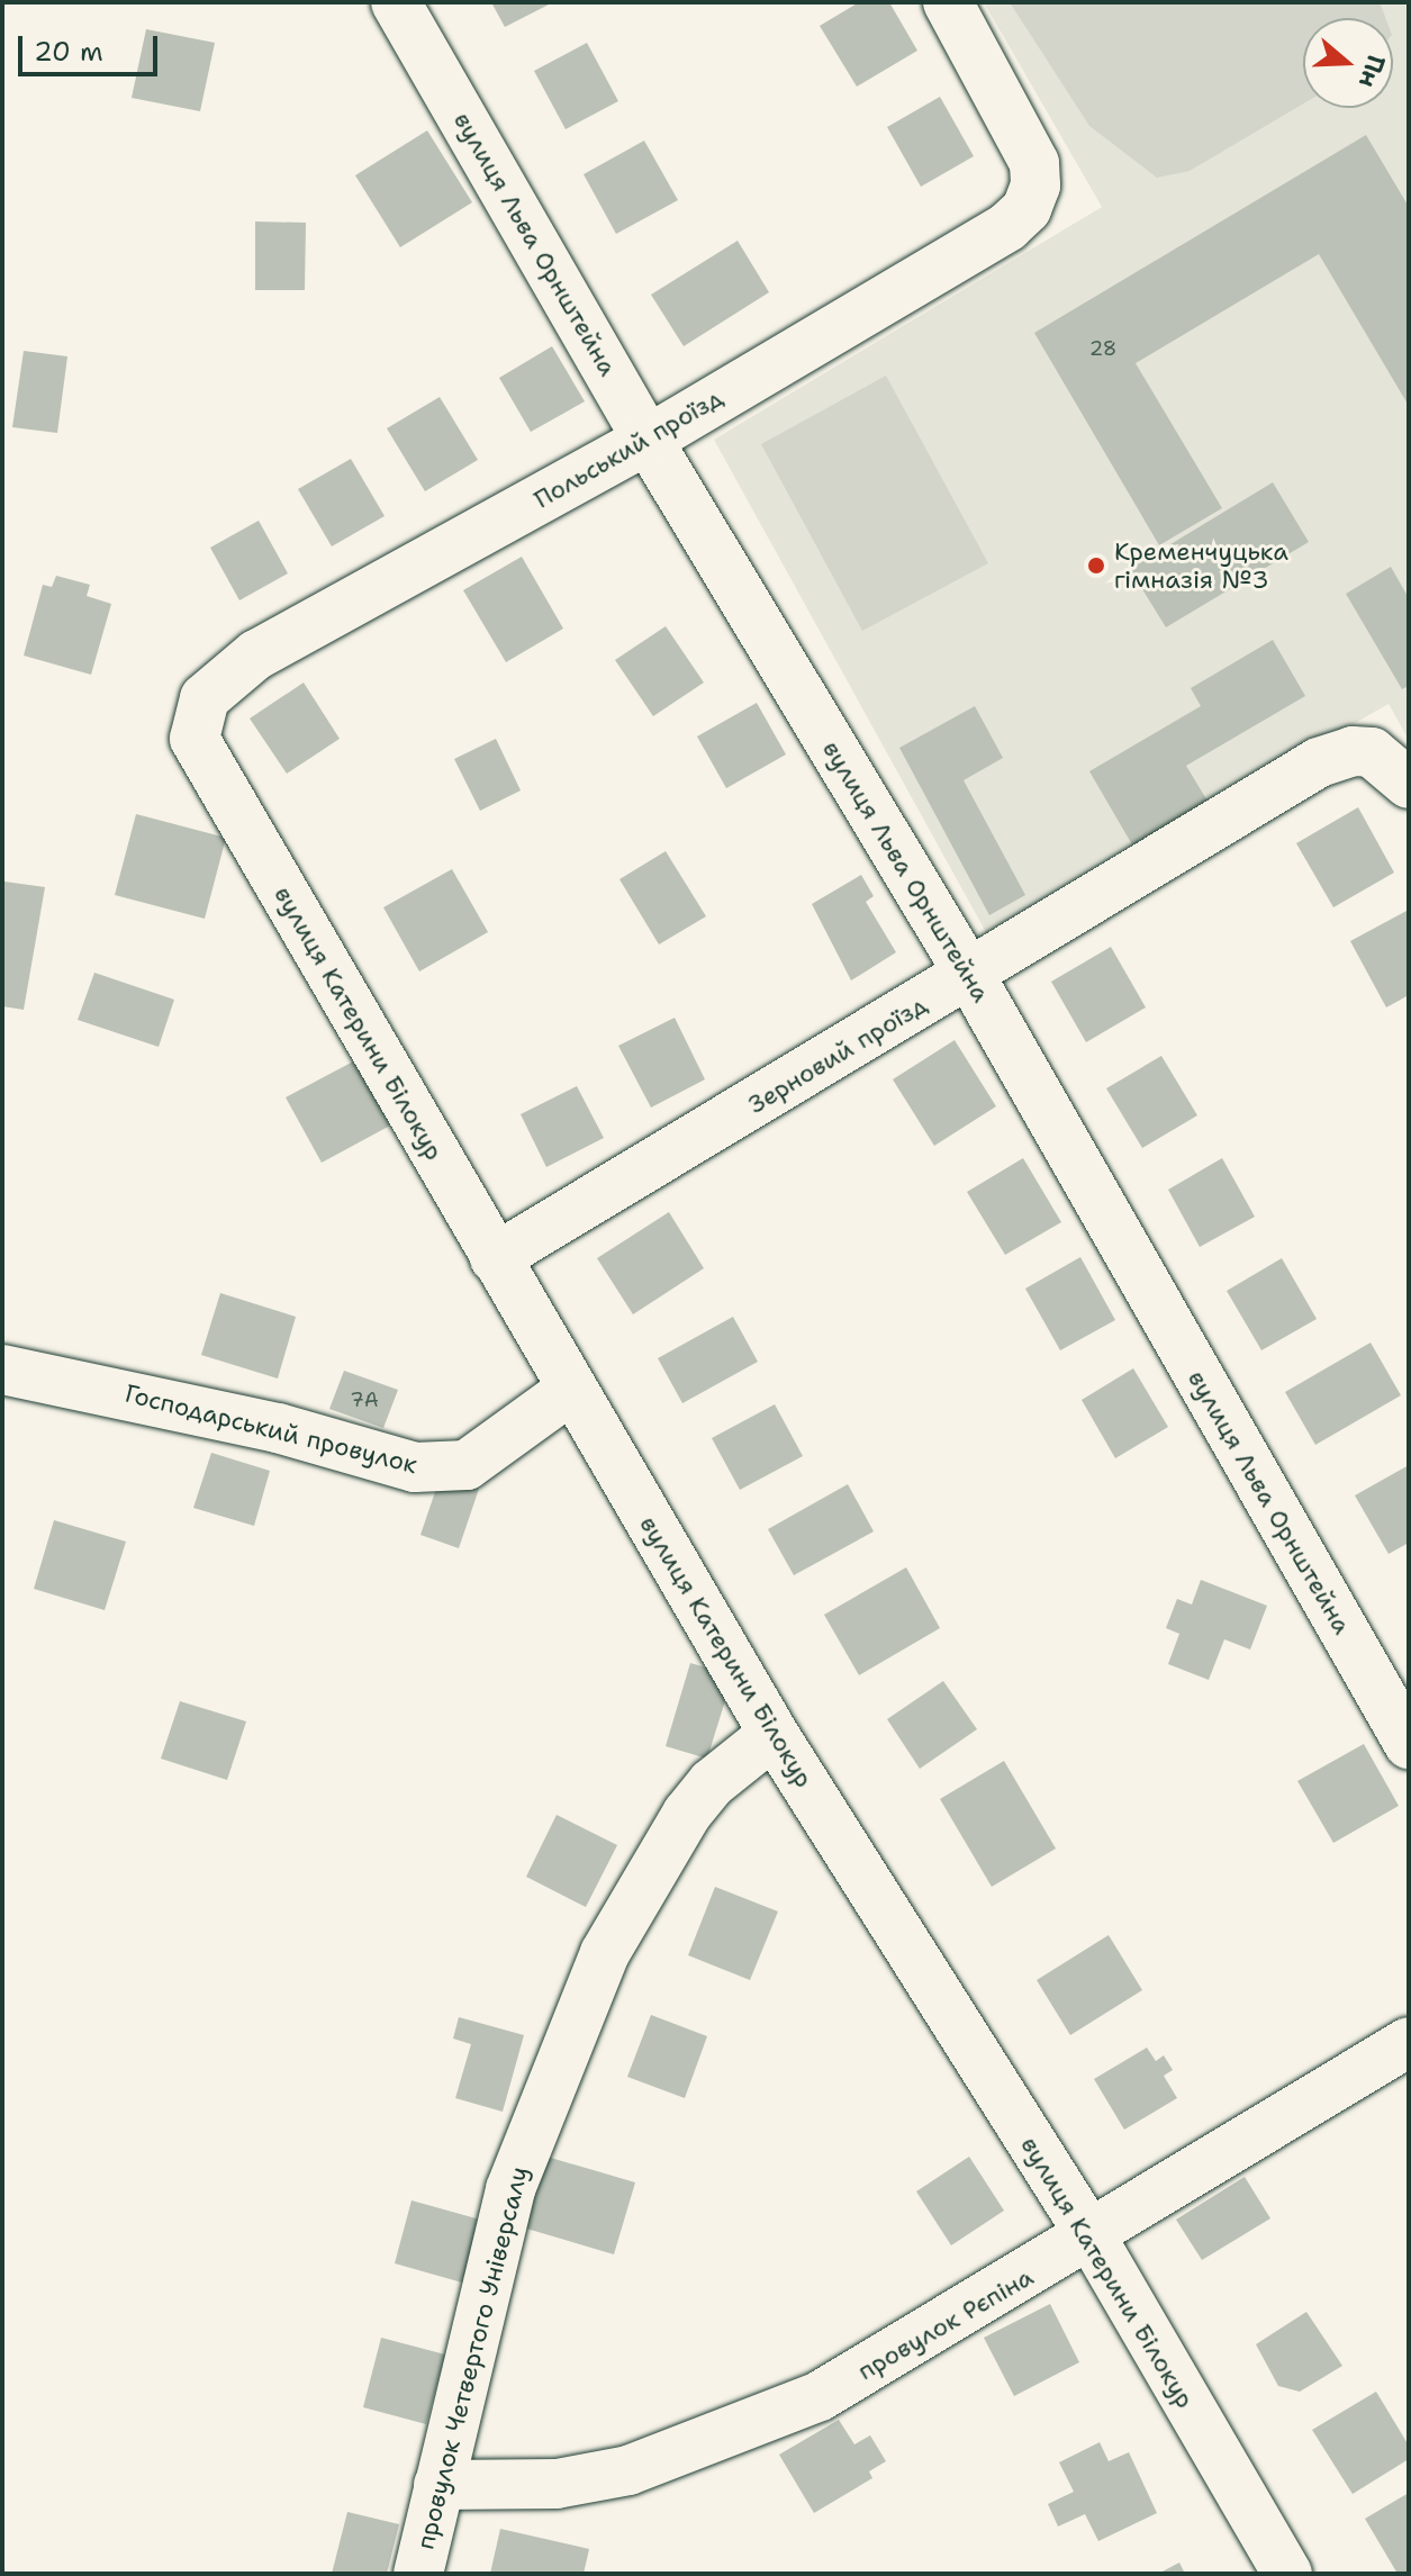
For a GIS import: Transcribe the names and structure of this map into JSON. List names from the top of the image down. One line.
{"streets":{"street":["вулиця Льва Орнштейна","Польський проїзд","вулиця Катерини Білокур","Зерновий проїзд","Господарський провулок","провулок Рєпіна","провулок Четвертого Універсалу"]},"crossings":[["вулиця Льва Орнштейна","Польський проїзд"],["вулиця Льва Орнштейна","Зерновий проїзд"],["Польський проїзд","вулиця Катерини Білокур"],["вулиця Катерини Білокур","Зерновий проїзд"],["вулиця Катерини Білокур","Господарський провулок"],["вулиця Катерини Білокур","провулок Рєпіна"],["вулиця Катерини Білокур","провулок Четвертого Універсалу"],["провулок Рєпіна","провулок Четвертого Універсалу"]],"places":["Кременчуцька гімназія №3"],"house_numbers":["28","7А"],"scale_bar":"20 m","north":"right"}
